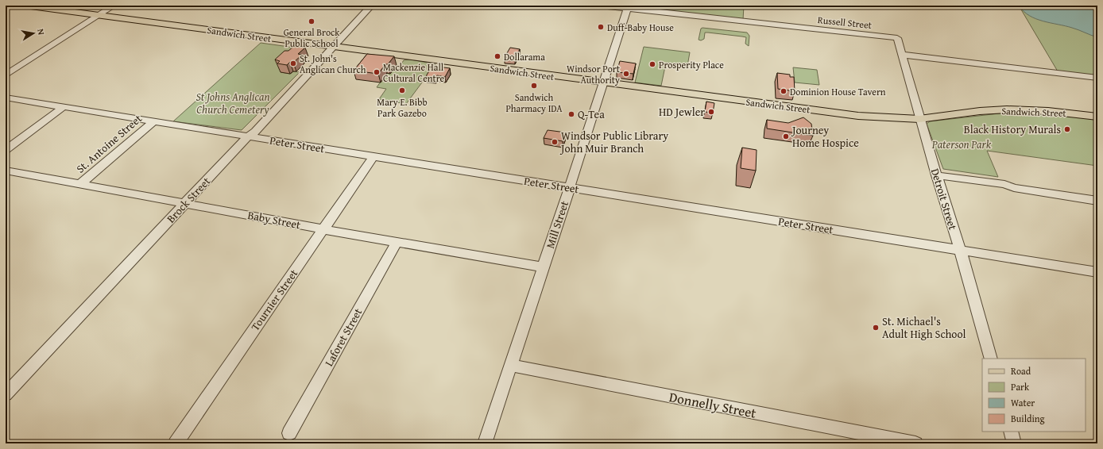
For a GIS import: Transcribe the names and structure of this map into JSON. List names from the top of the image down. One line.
{"streets":{"main road":["Sandwich Street"],"street":["Russell Street","St. Antoine Street","Peter Street","Detroit Street","Brock Street","Baby Street","Mill Street","Tournier Street","Laforet Street","Donnelly Street"]},"crossings":[["Russell Street","Detroit Street"],["Russell Street","Mill Street"],["Sandwich Street","Detroit Street"],["Sandwich Street","Brock Street"],["Sandwich Street","Mill Street"],["St. Antoine Street","Peter Street"],["St. Antoine Street","Baby Street"],["Peter Street","Detroit Street"],["Peter Street","Brock Street"],["Peter Street","Mill Street"],["Peter Street","Tournier Street"],["Brock Street","Baby Street"],["Baby Street","Mill Street"],["Baby Street","Tournier Street"],["Baby Street","Laforet Street"],["Mill Street","Donnelly Street"]],"parks":["St Johns Anglican Church Cemetery","Paterson Park"],"places":["General Brock Public School","Duff-Baby House","Dollarama","St. John's Anglican Church","Prosperity Place","Mackenzie Hall Cultural Centre","Windsor Port Authority","Sandwich Pharmacy IDA","Mary E. Bibb Park Gazebo","Dominion House Tavern","HD Jewler","Q-Tea","Black History Murals","Journey Home Hospice","Windsor Public Library John Muir Branch","St. Michael's Adult High School"],"legend":["Road","Park","Water","Building"],"north":"right"}
